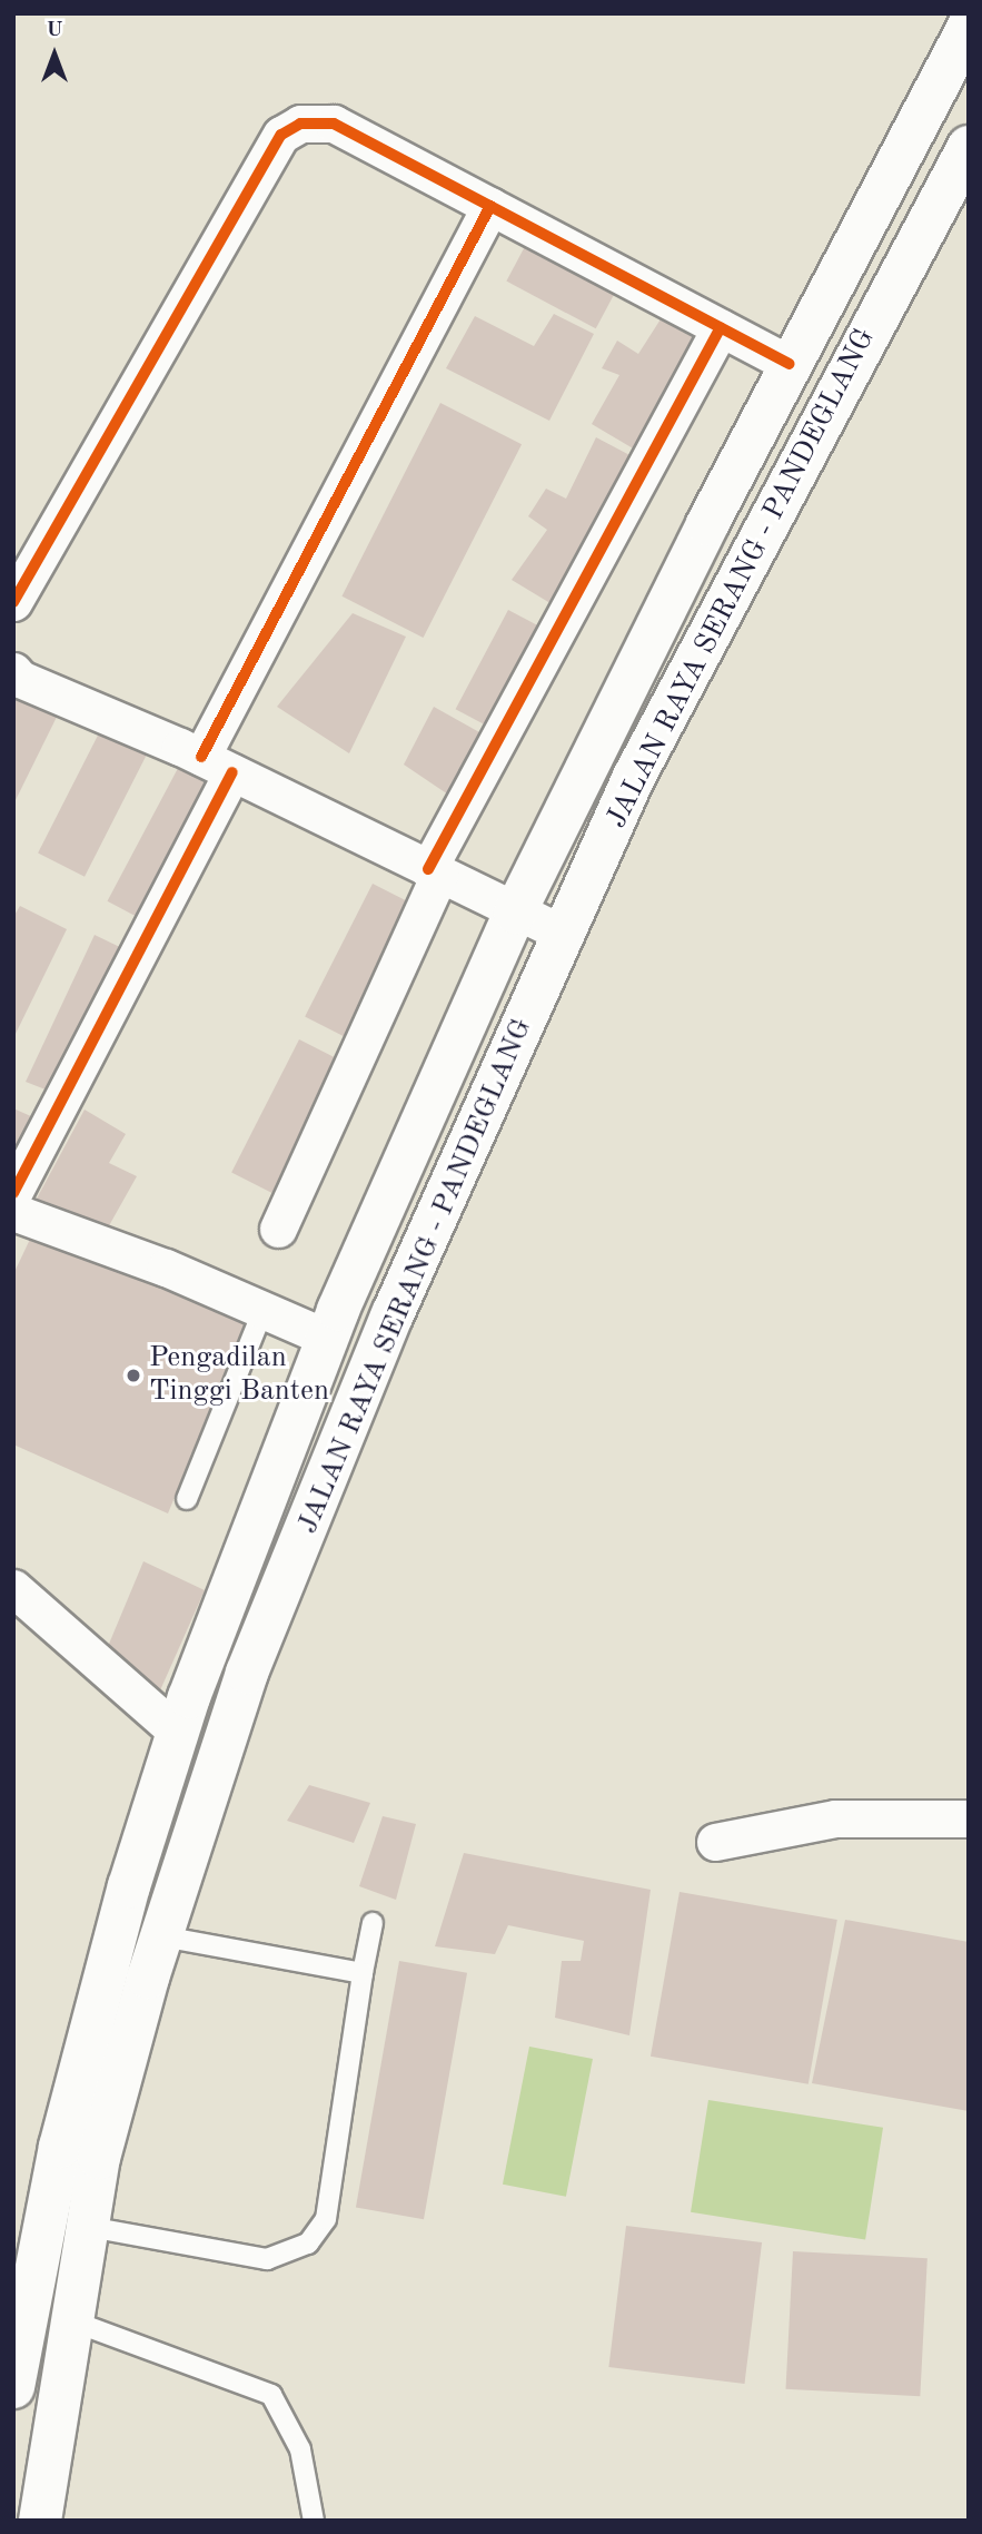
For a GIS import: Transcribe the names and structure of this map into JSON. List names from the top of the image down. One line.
{"streets":{"highway":["JALAN RAYA SERANG - PANDEGLANG"]},"places":["Pengadilan Tinggi Banten"],"north":"top"}
